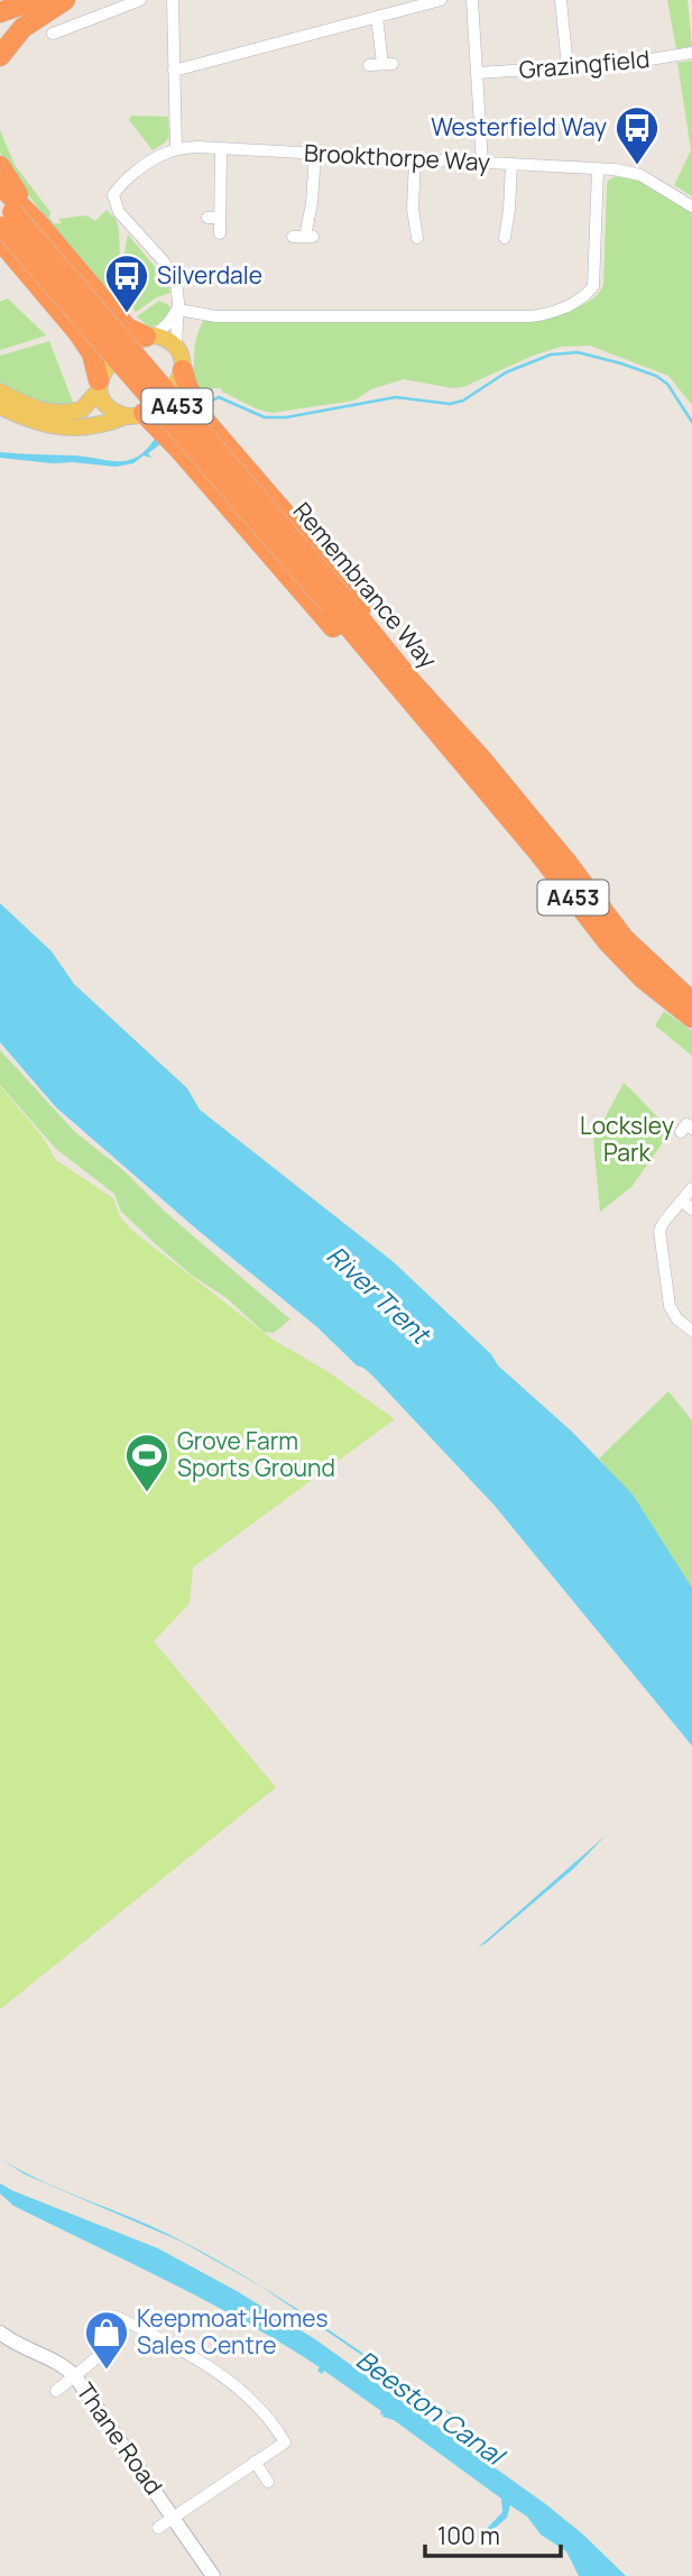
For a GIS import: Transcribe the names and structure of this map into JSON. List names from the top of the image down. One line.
{"streets":{"highway":["A453","Remembrance Way"],"street":["Grazingfield","Brookthorpe Way","Thane Road"]},"water":["River Trent","Beeston Canal"],"parks":["Locksley Park"],"places":{"bus stop":["Westerfield Way","Silverdale"],"sports":["Grove Farm Sports Ground"],"shop":["Keepmoat Homes Sales Centre"]},"scale_bar":"100 m"}
